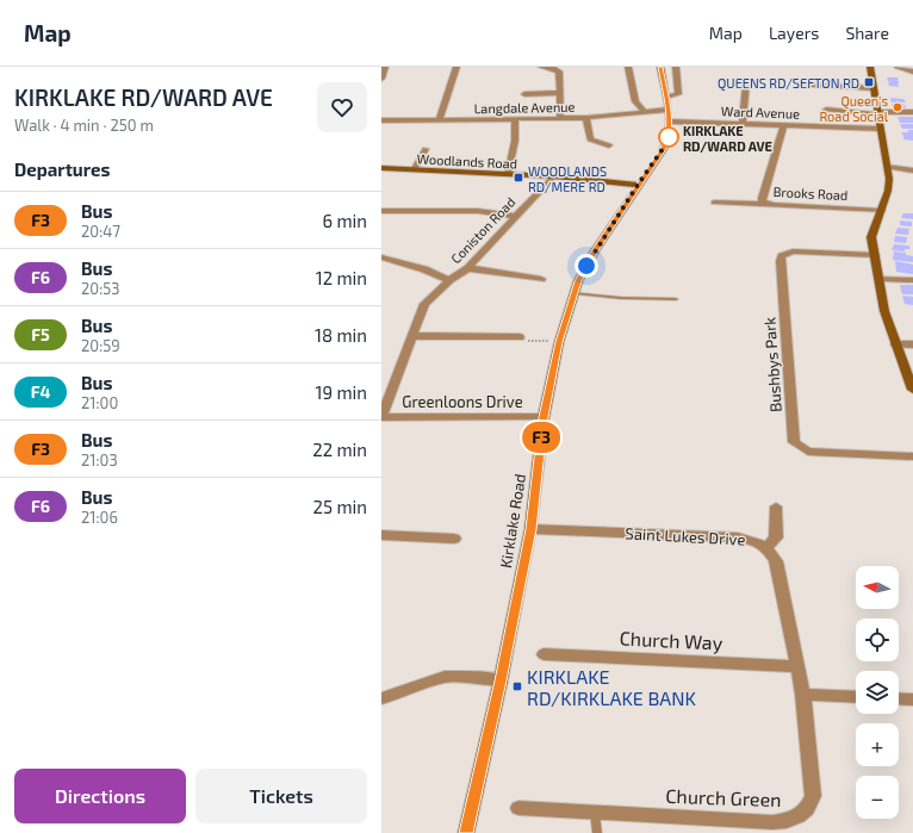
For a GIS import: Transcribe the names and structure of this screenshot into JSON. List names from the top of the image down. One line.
{"streets":{"street":["Langdale Avenue","Ward Avenue","Woodlands Road","Brooks Road","Coniston Road","Bushbys Park","Greenloons Drive","Kirklake Road","Saint Lukes Drive","Church Way","Church Green"]},"crossings":[["Langdale Avenue","Kirklake Road"],["Ward Avenue","Brooks Road"],["Ward Avenue","Kirklake Road"],["Woodlands Road","Coniston Road"],["Woodlands Road","Kirklake Road"],["Coniston Road","Greenloons Drive"],["Greenloons Drive","Kirklake Road"],["Kirklake Road","Saint Lukes Drive"],["Saint Lukes Drive","Church Way"],["Saint Lukes Drive","Church Green"]],"places":{"transit":["QUEENS RD/SEFTON RD","WOODLANDS RD/MERE RD","KIRKLAKE RD/KIRKLAKE BANK"],"other":["Queen's Road Social","KIRKLAKE RD/WARD AVE"]},"lines":["bus line F3"],"north":"left","page":{"header":"Map","nav":["Map","Layers","Share"],"heading":[["KIRKLAKE RD/WARD AVE","Walk · 4 min · 250 m"],"Departures"],"on_map":"F3","list":[{"mark":"F3","name":"Bus","note":"20:47","value":"6 min"},{"mark":"F6","name":"Bus","note":"20:53","value":"12 min"},{"mark":"F5","name":"Bus","note":"20:59","value":"18 min"},{"mark":"F4","name":"Bus","note":"21:00","value":"19 min"},{"mark":"F3","name":"Bus","note":"21:03","value":"22 min"},{"mark":"F6","name":"Bus","note":"21:06","value":"25 min"}],"map_buttons":["+","−"],"buttons":["Directions","Tickets"]}}
